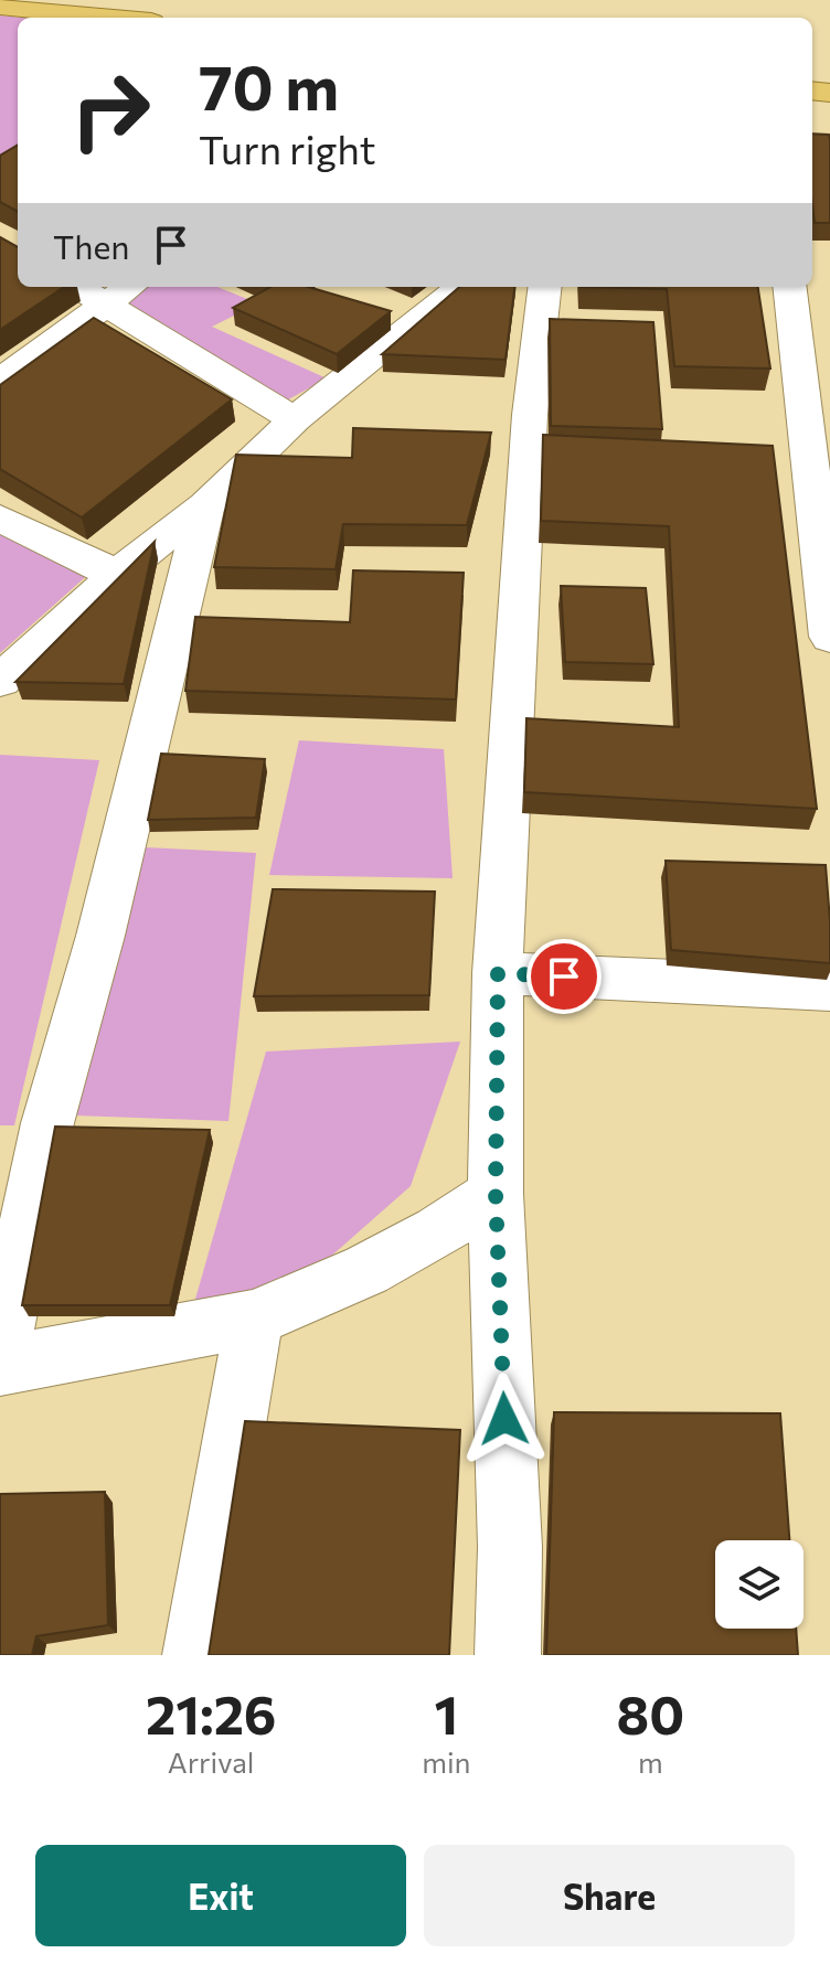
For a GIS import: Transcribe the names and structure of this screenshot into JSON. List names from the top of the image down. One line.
{"page":{"turn":["70 m","Turn right"],"then":"Then","eta":["21:26","Arrival","1","min","80","m"],"buttons":["Exit","Share"]}}
